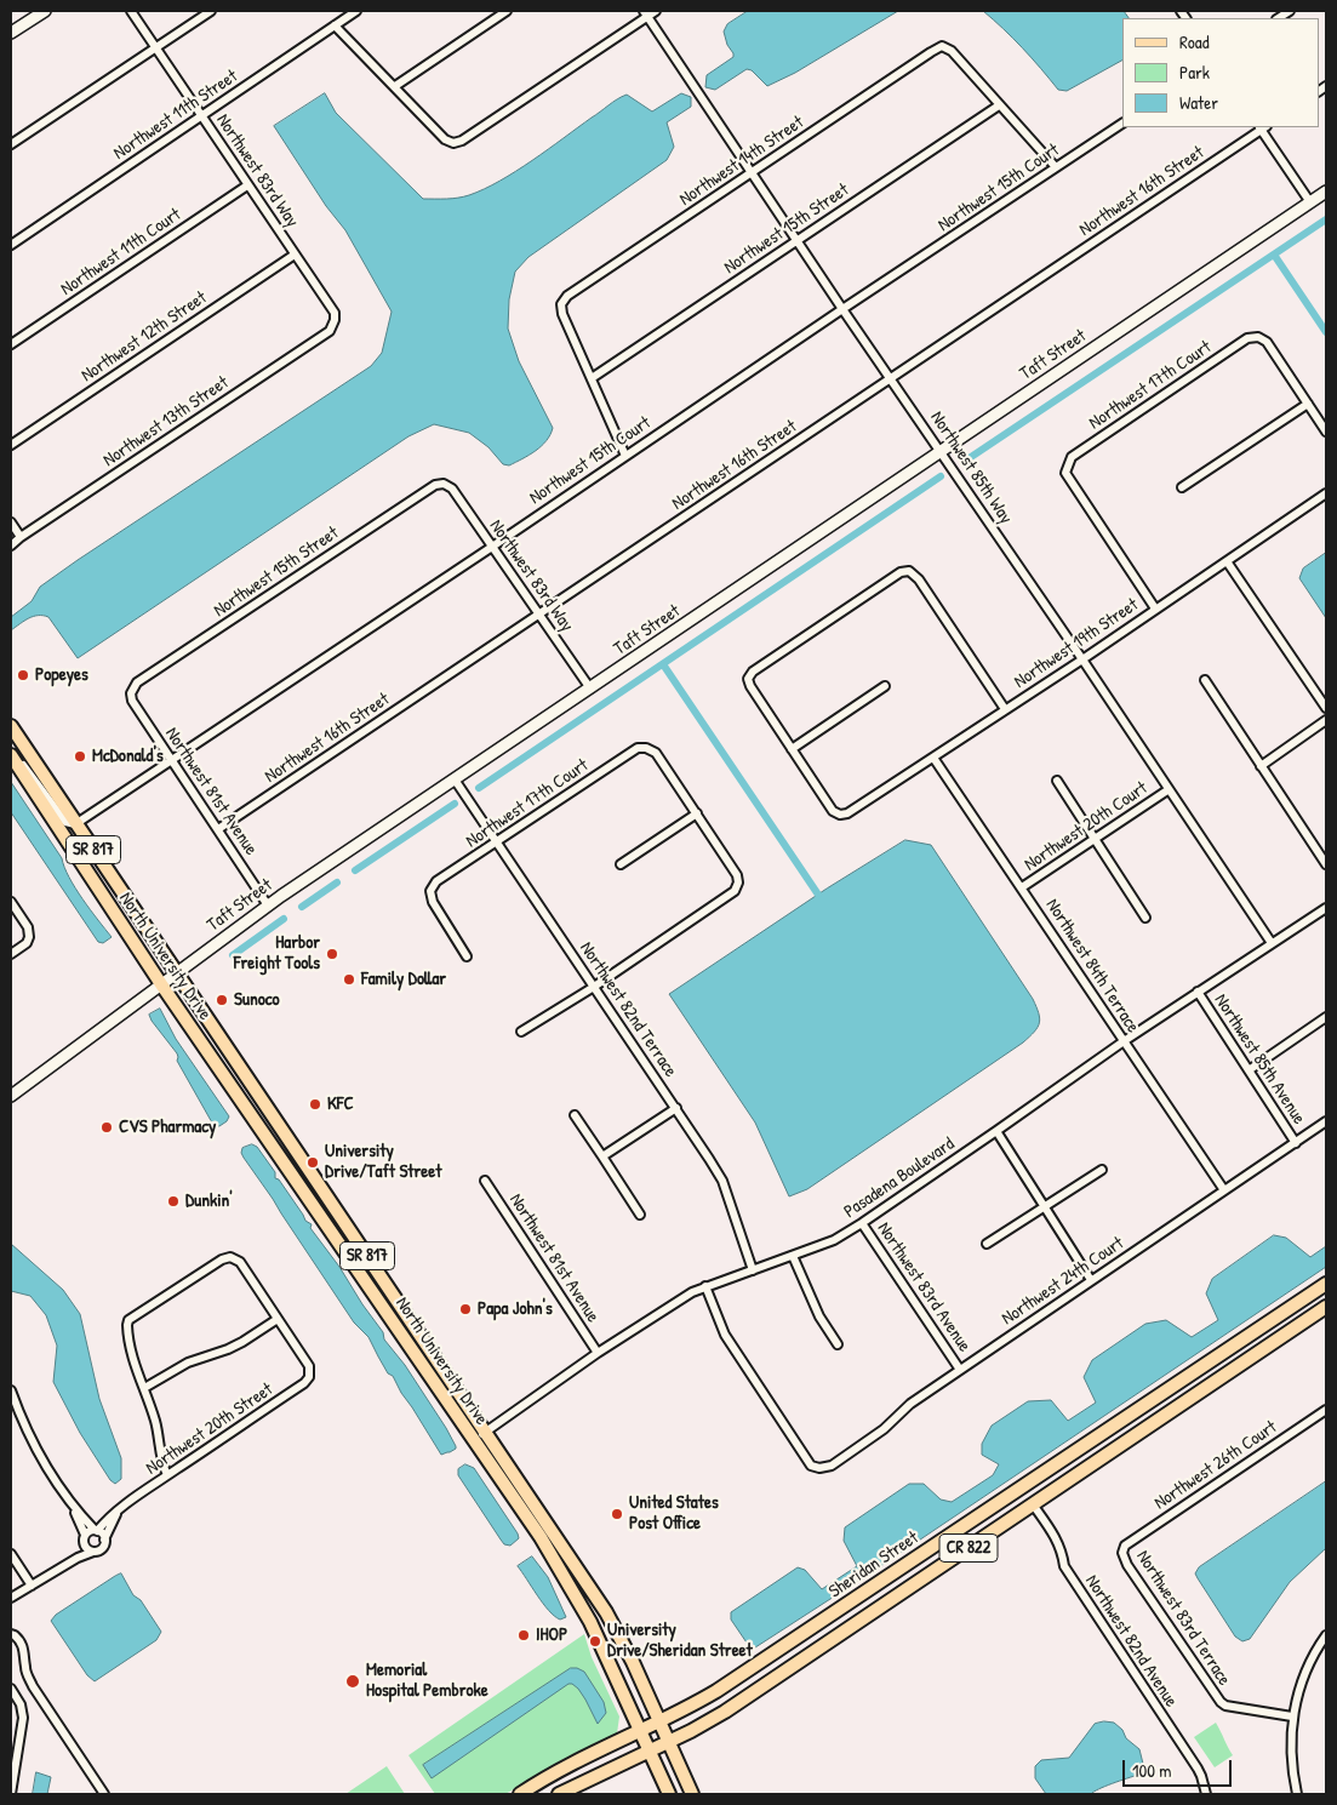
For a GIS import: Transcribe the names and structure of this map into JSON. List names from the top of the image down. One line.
{"streets":{"main road":["SR 817","North University Drive","CR 822","Sheridan Street"],"street":["Northwest 11th Street","Northwest 14th Street","Northwest 83rd Way","Northwest 15th Court","Northwest 16th Street","Northwest 15th Street","Northwest 11th Court","Northwest 12th Street","Taft Street","Northwest 17th Court","Northwest 13th Street","Northwest 85th Way","Northwest 19th Street","Northwest 81st Avenue","Northwest 20th Court","Northwest 84th Terrace","Northwest 82nd Terrace","Northwest 85th Avenue","Pasadena Boulevard","Northwest 24th Court","Northwest 83rd Avenue","Northwest 20th Street","Northwest 26th Court","Northwest 83rd Terrace","Northwest 82nd Avenue"]},"crossings":[["Northwest 11th Street","Northwest 83rd Way"],["Northwest 14th Street","Northwest 15th Street"],["Northwest 14th Street","Northwest 85th Way"],["Northwest 83rd Way","Northwest 15th Court"],["Northwest 83rd Way","Northwest 16th Street"],["Northwest 83rd Way","Northwest 15th Street"],["Northwest 83rd Way","Northwest 11th Court"],["Northwest 83rd Way","Northwest 12th Street"],["Northwest 83rd Way","Taft Street"],["Northwest 83rd Way","Northwest 13th Street"],["Northwest 15th Court","Northwest 85th Way"],["Northwest 15th Court","Northwest 81st Avenue"],["Northwest 15th Court","North University Drive"],["Northwest 16th Street","Northwest 85th Way"],["Northwest 16th Street","Northwest 81st Avenue"],["Northwest 15th Street","Northwest 85th Way"],["Northwest 15th Street","Northwest 81st Avenue"],["Taft Street","Northwest 85th Way"],["Taft Street","Northwest 81st Avenue"],["Taft Street","North University Drive"],["Taft Street","Northwest 82nd Terrace"],["Northwest 17th Court","Northwest 19th Street"],["Northwest 17th Court","Northwest 82nd Terrace"],["Northwest 85th Way","Northwest 19th Street"],["Northwest 85th Way","Northwest 20th Court"],["Northwest 85th Way","Pasadena Boulevard"],["Northwest 19th Street","Northwest 84th Terrace"],["Northwest 81st Avenue","Pasadena Boulevard"],["Northwest 20th Court","Northwest 84th Terrace"],["North University Drive","Pasadena Boulevard"],["North University Drive","CR 822"],["North University Drive","Sheridan Street"],["Northwest 84th Terrace","Pasadena Boulevard"],["Northwest 84th Terrace","Northwest 24th Court"],["Northwest 82nd Terrace","Pasadena Boulevard"],["Northwest 85th Avenue","Pasadena Boulevard"],["Northwest 85th Avenue","Northwest 24th Court"],["Pasadena Boulevard","Northwest 24th Court"],["Pasadena Boulevard","Northwest 83rd Avenue"],["Northwest 24th Court","Northwest 83rd Avenue"],["Northwest 26th Court","Northwest 83rd Terrace"],["CR 822","Northwest 82nd Avenue"]],"places":["Popeyes","McDonald's","Harbor Freight Tools","Family Dollar","Sunoco","KFC","CVS Pharmacy","University Drive/Taft Street","Dunkin'","Papa John's","United States Post Office","IHOP","University Drive/Sheridan Street","Memorial Hospital Pembroke"],"legend":["Road","Park","Water"],"scale_bar":"100 m"}
